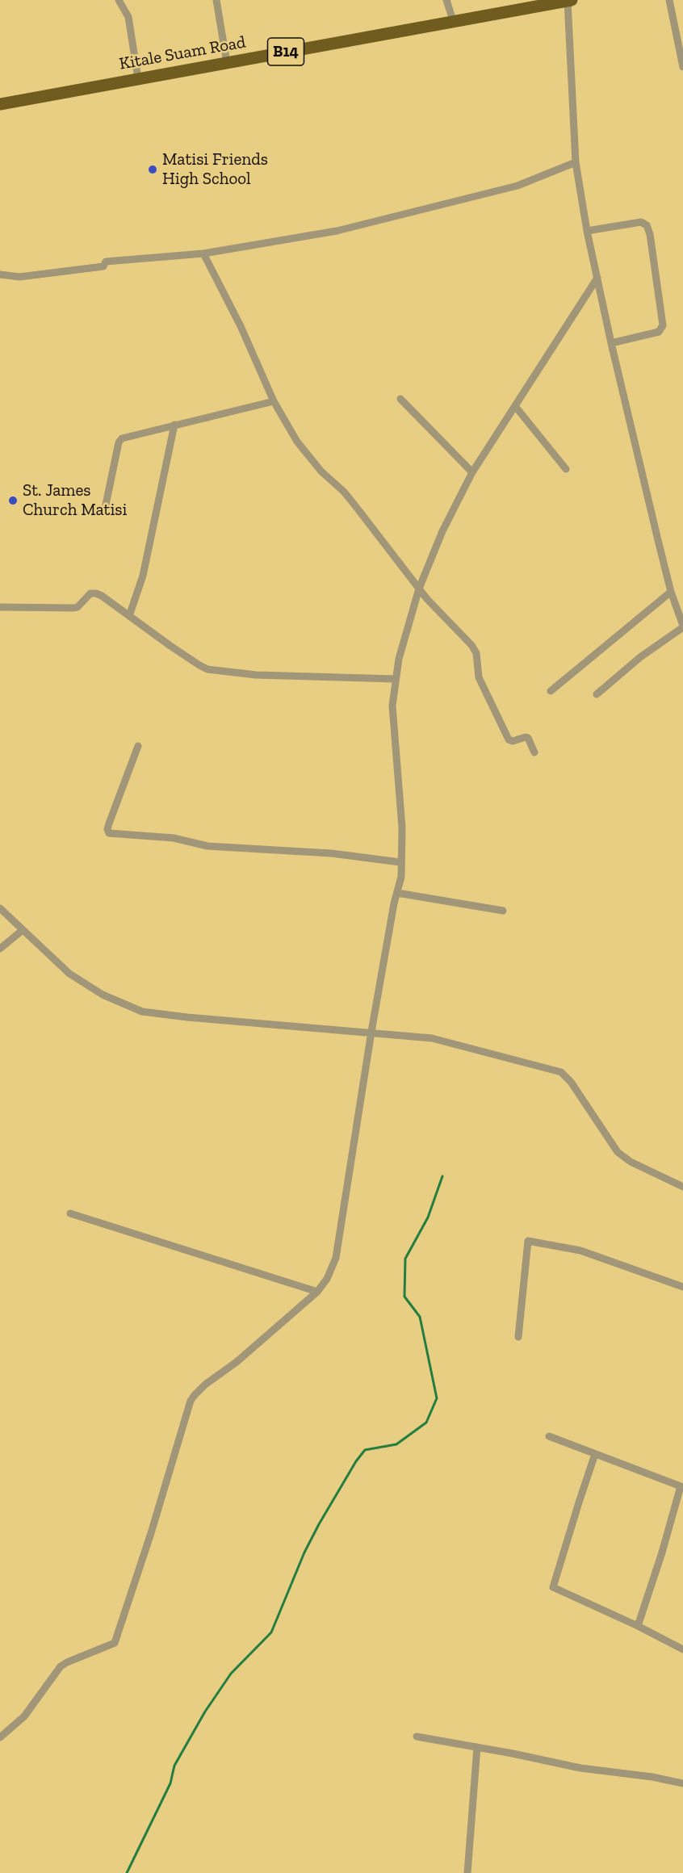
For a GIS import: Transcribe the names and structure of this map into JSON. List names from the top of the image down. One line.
{"streets":{"highway":["B14","Kitale Suam Road"]},"places":["Matisi Friends High School","St. James Church Matisi"]}
